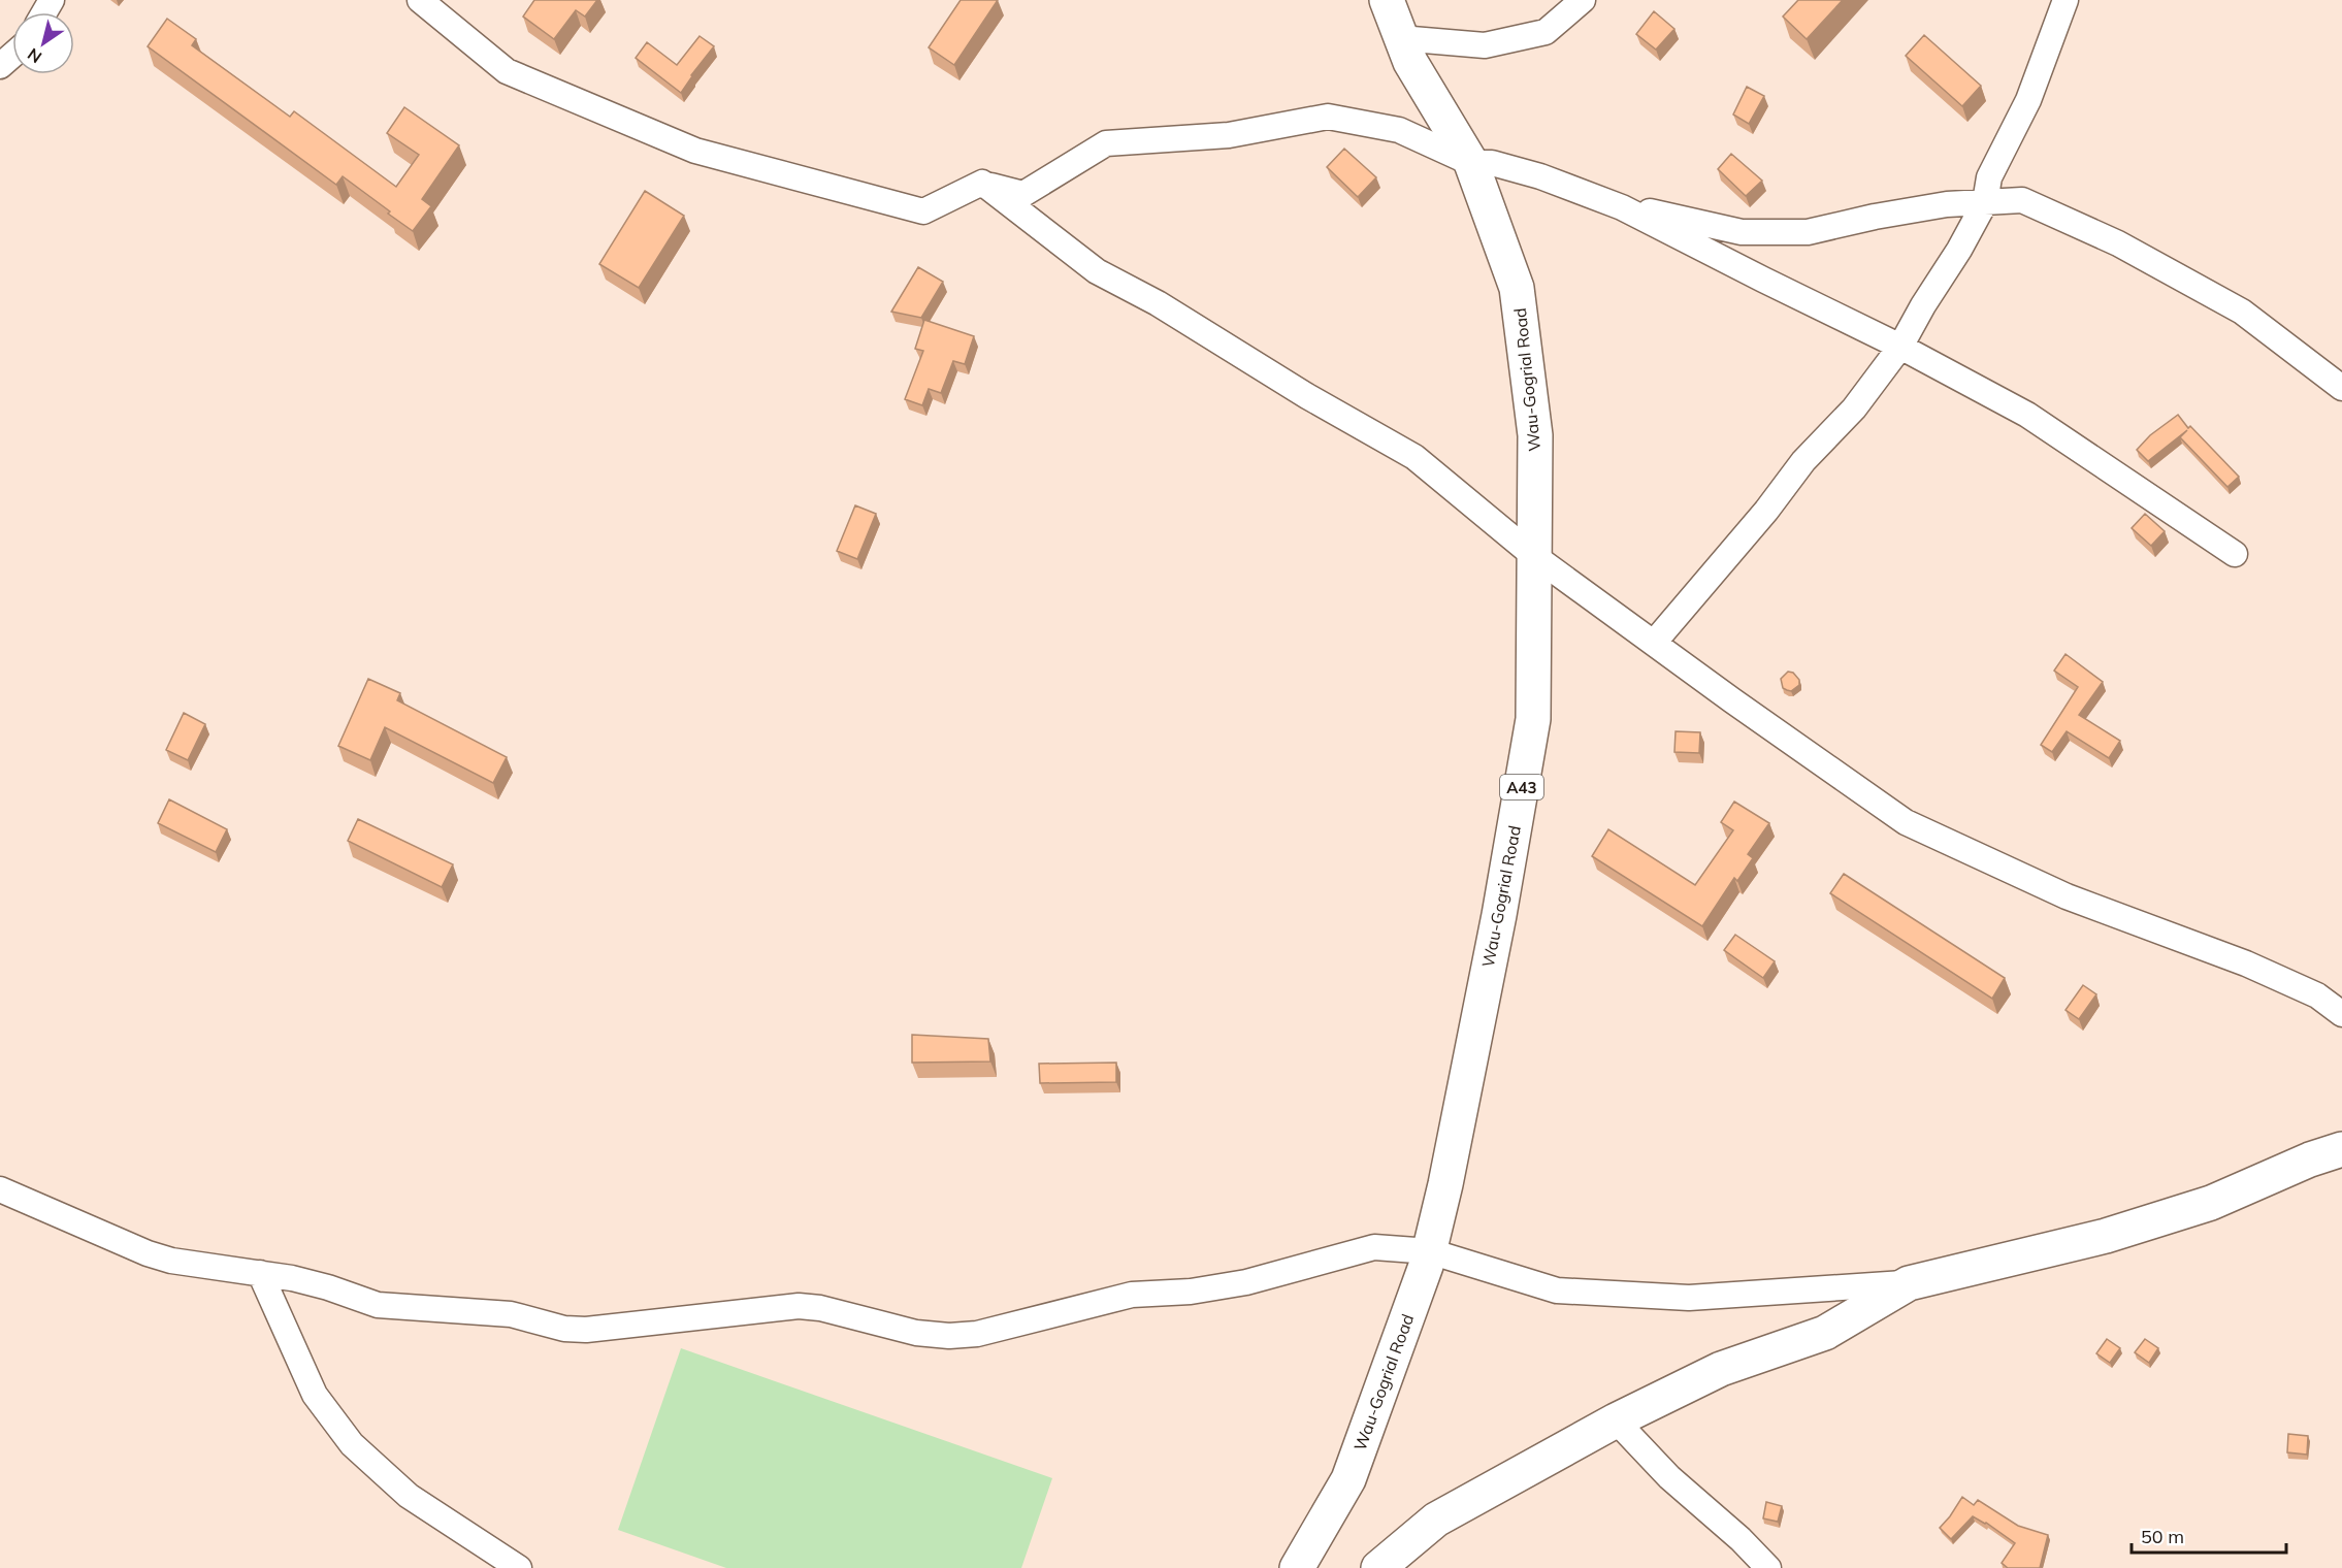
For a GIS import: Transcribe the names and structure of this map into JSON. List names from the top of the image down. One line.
{"streets":{"main road":["Wau-Gogrial Road","A43"]},"scale_bar":"50 m","north":"bottom left"}
